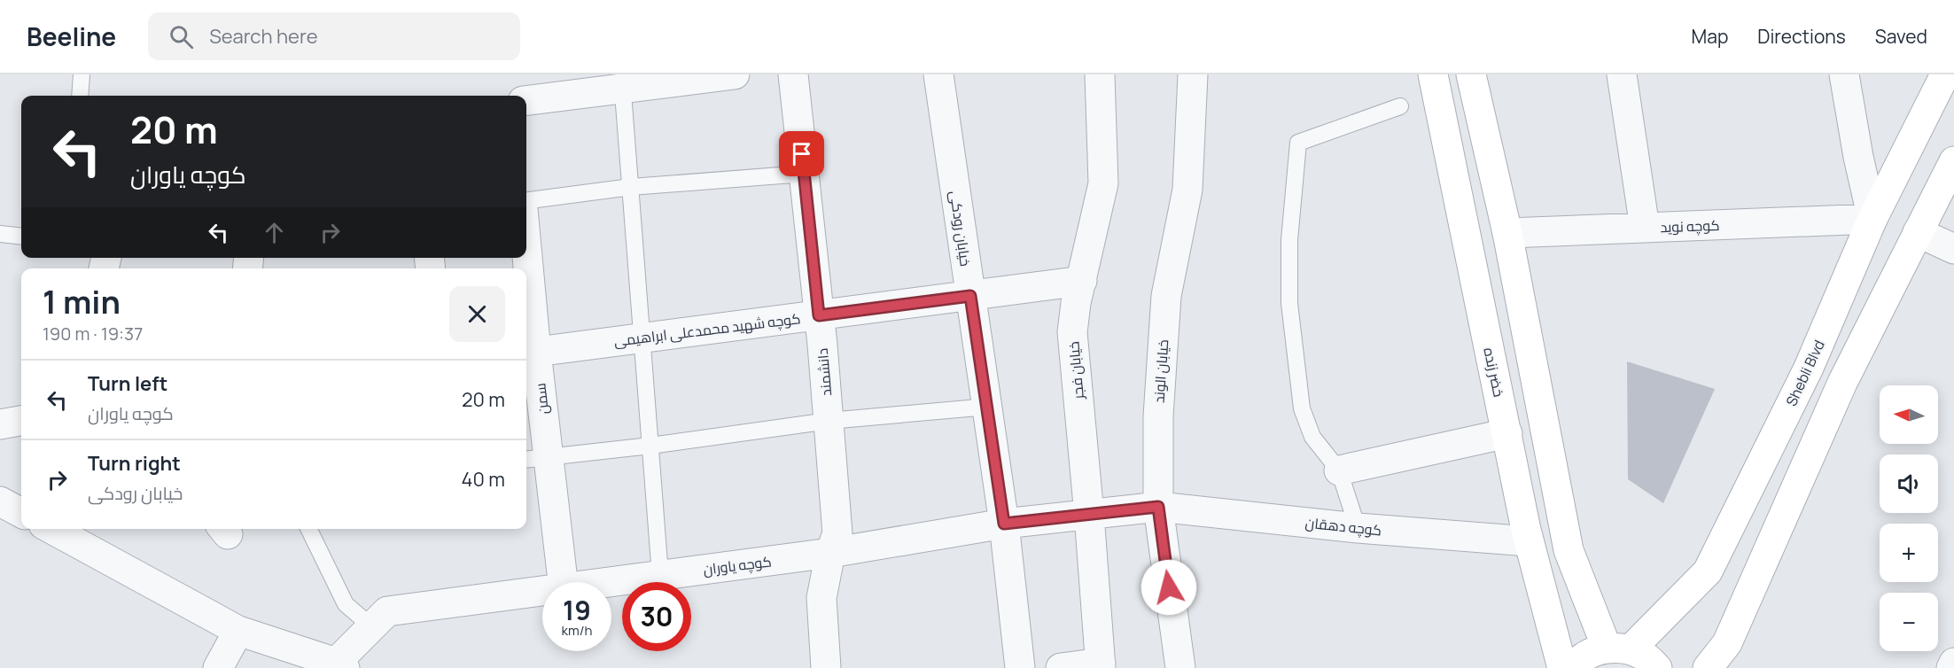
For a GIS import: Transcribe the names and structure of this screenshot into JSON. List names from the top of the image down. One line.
{"streets":{"street":["کوچه نوید","خیابان رودکی","کوچه شهید محمدعلی ابراهیمی","خیابان فجر","خیابان الوند","دانشمند","خضر زنده","Shebli Blvd","سمن","کوچه دهقان","کوچه یاوران"]},"crossings":[["کوچه نوید","Shebli Blvd"],["خیابان رودکی","کوچه شهید محمدعلی ابراهیمی"],["خیابان رودکی","کوچه یاوران"],["کوچه شهید محمدعلی ابراهیمی","خیابان فجر"],["کوچه شهید محمدعلی ابراهیمی","دانشمند"],["کوچه شهید محمدعلی ابراهیمی","سمن"],["خیابان فجر","کوچه یاوران"],["خیابان الوند","کوچه دهقان"],["خیابان الوند","کوچه یاوران"],["دانشمند","کوچه یاوران"],["خضر زنده","کوچه دهقان"],["کوچه دهقان","کوچه یاوران"]],"north":"left","page":{"header":"Beeline","search":"Search here","nav":["Map","Directions","Saved"],"turn":["20 m","کوچه یاوران"],"heading":["1 min","190 m · 19:37"],"list":[{"name":"Turn left","note":"کوچه یاوران","value":"20 m"},{"name":"Turn right","note":"خیابان رودکی","value":"40 m"}],"map_buttons":["+","−"],"speed":"19 km/h","limit":"30"}}
